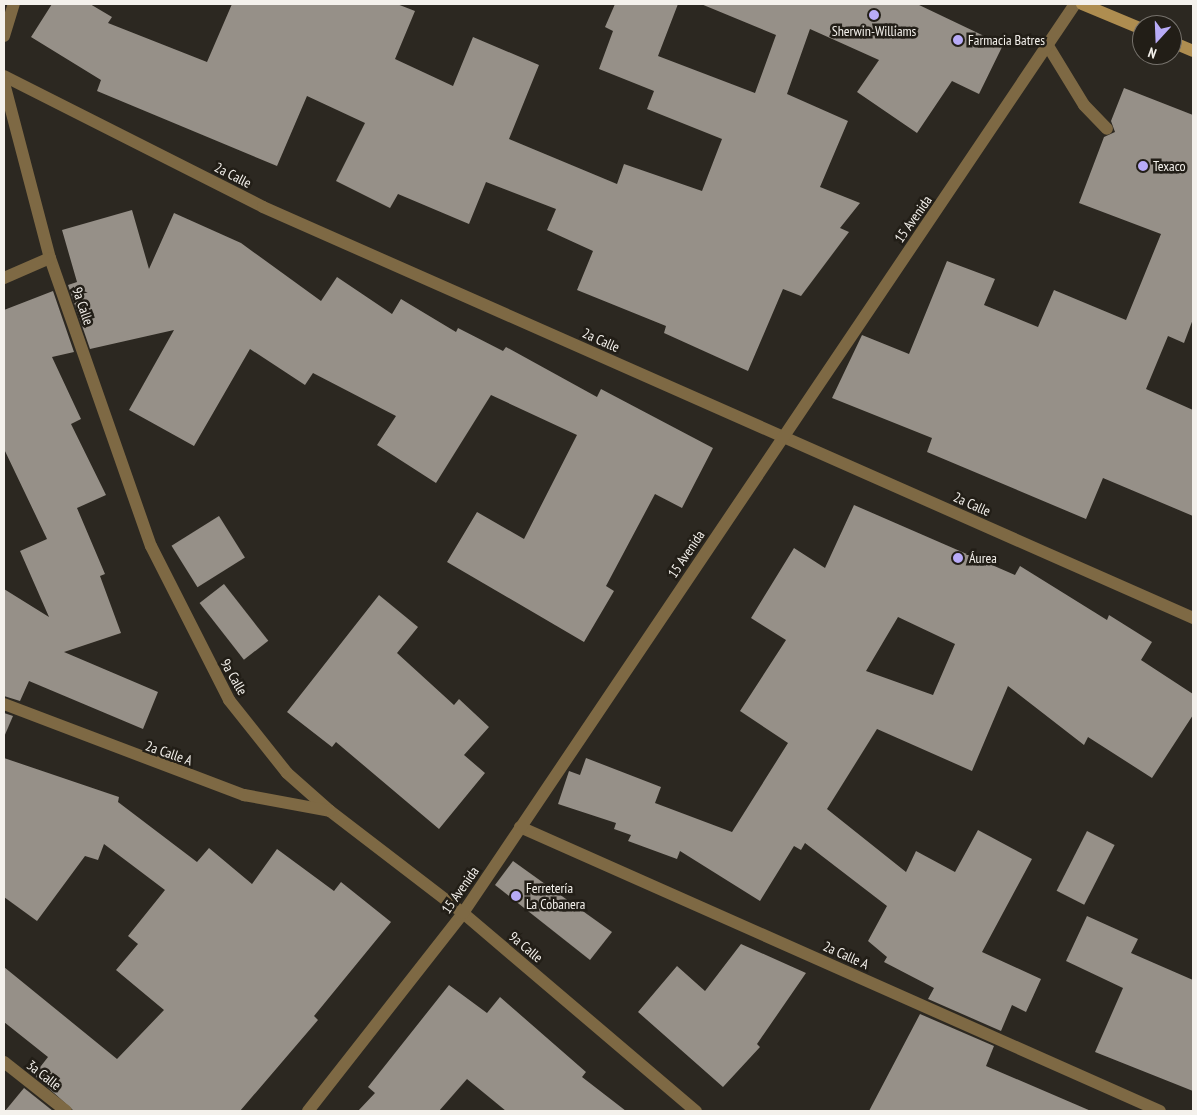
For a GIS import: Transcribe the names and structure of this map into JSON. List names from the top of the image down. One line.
{"streets":{"street":["2a Calle","15 Avenida","9a Calle","2a Calle A","3a Calle"]},"crossings":[["2a Calle","15 Avenida"],["15 Avenida","9a Calle"],["15 Avenida","2a Calle A"],["9a Calle","2a Calle A"]],"places":["Sherwin-Williams","Farmacia Batres","Texaco","Áurea","Ferretería La Cobanera"],"north":"bottom"}
